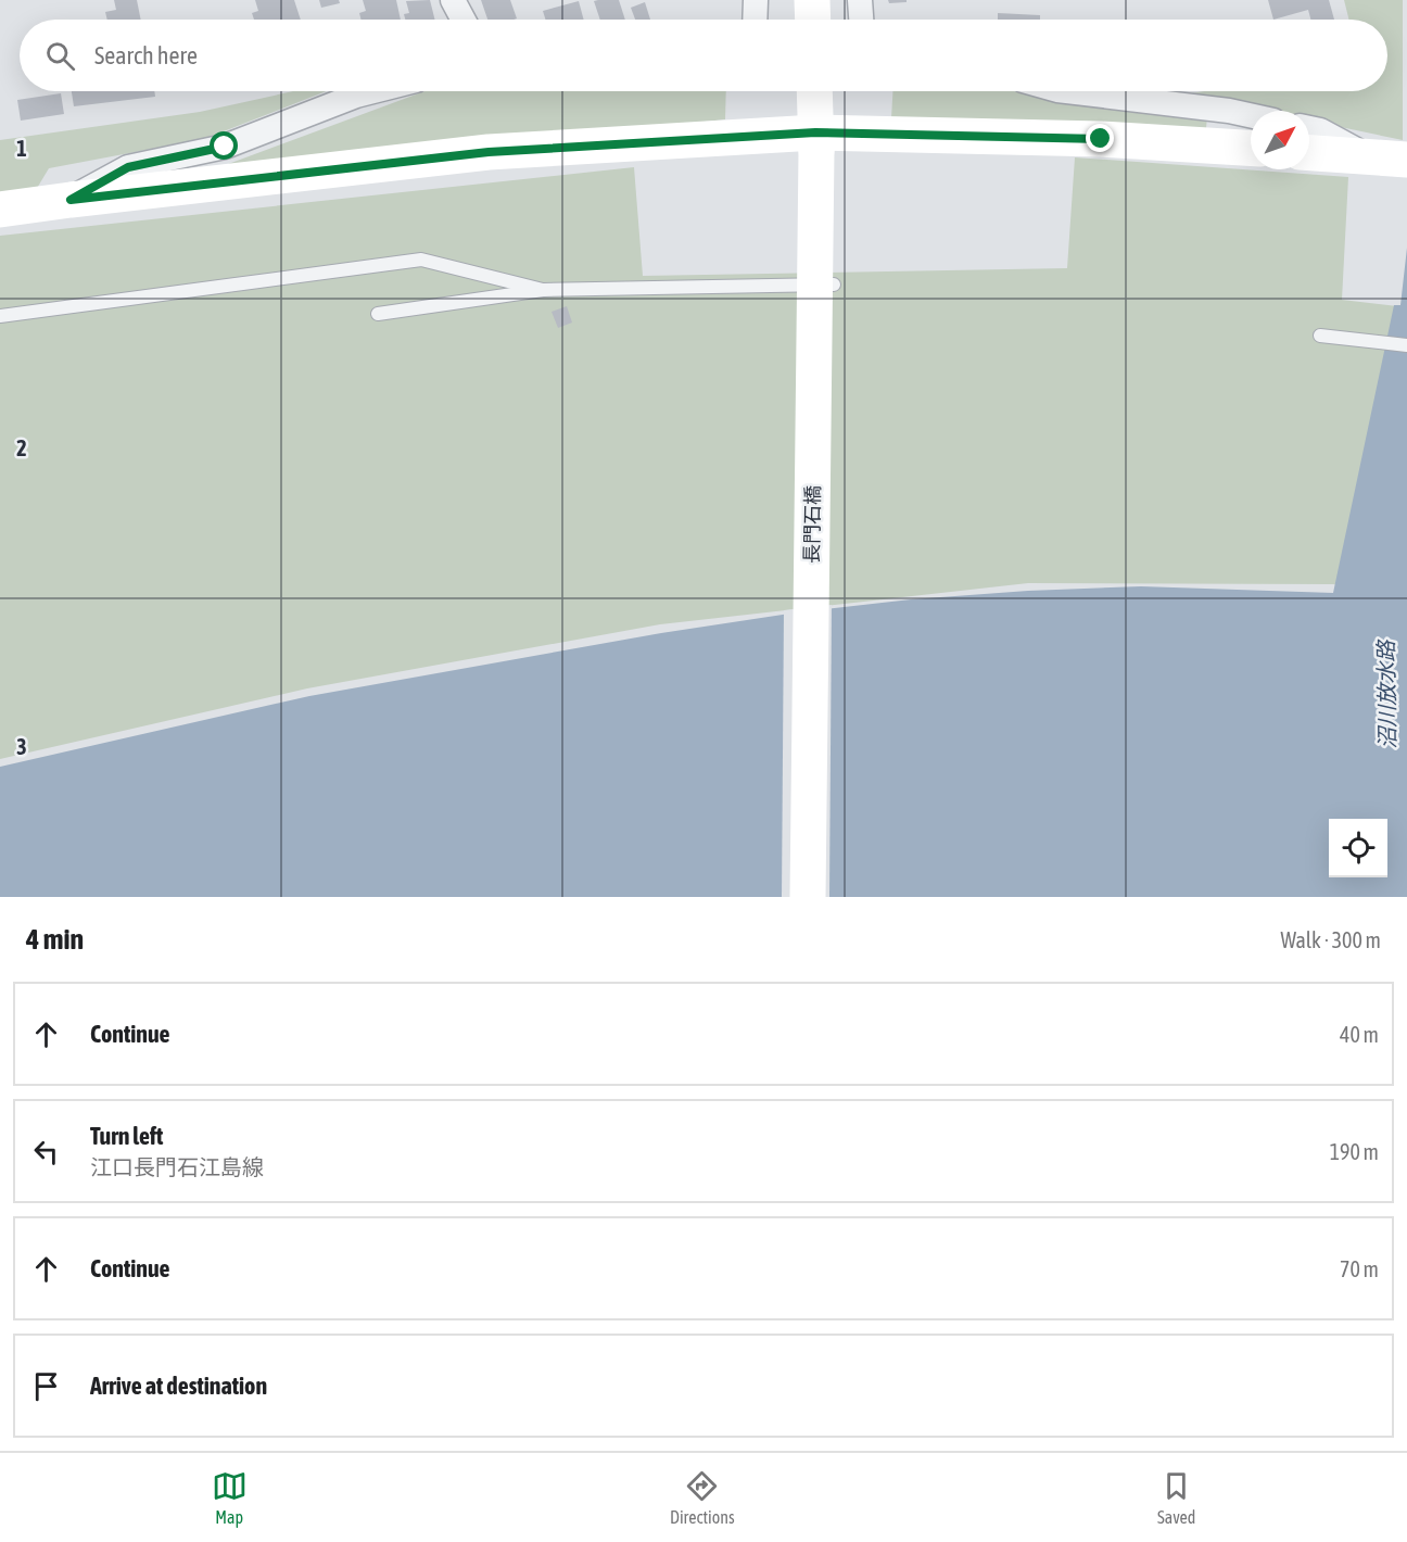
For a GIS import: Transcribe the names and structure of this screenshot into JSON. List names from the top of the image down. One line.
{"streets":{"street":["長門石橋"]},"water":["沼川放水路"],"north":"top right","page":{"search":"Search here","heading":["4 min","Walk · 300 m"],"list":[["Continue","40 m"],["Turn left","江口長門石江島線","190 m"],["Continue","70 m"],"Arrive at destination"],"nav":["Map","Directions","Saved"]},"grid":{"rows":["1","2","3"]}}
